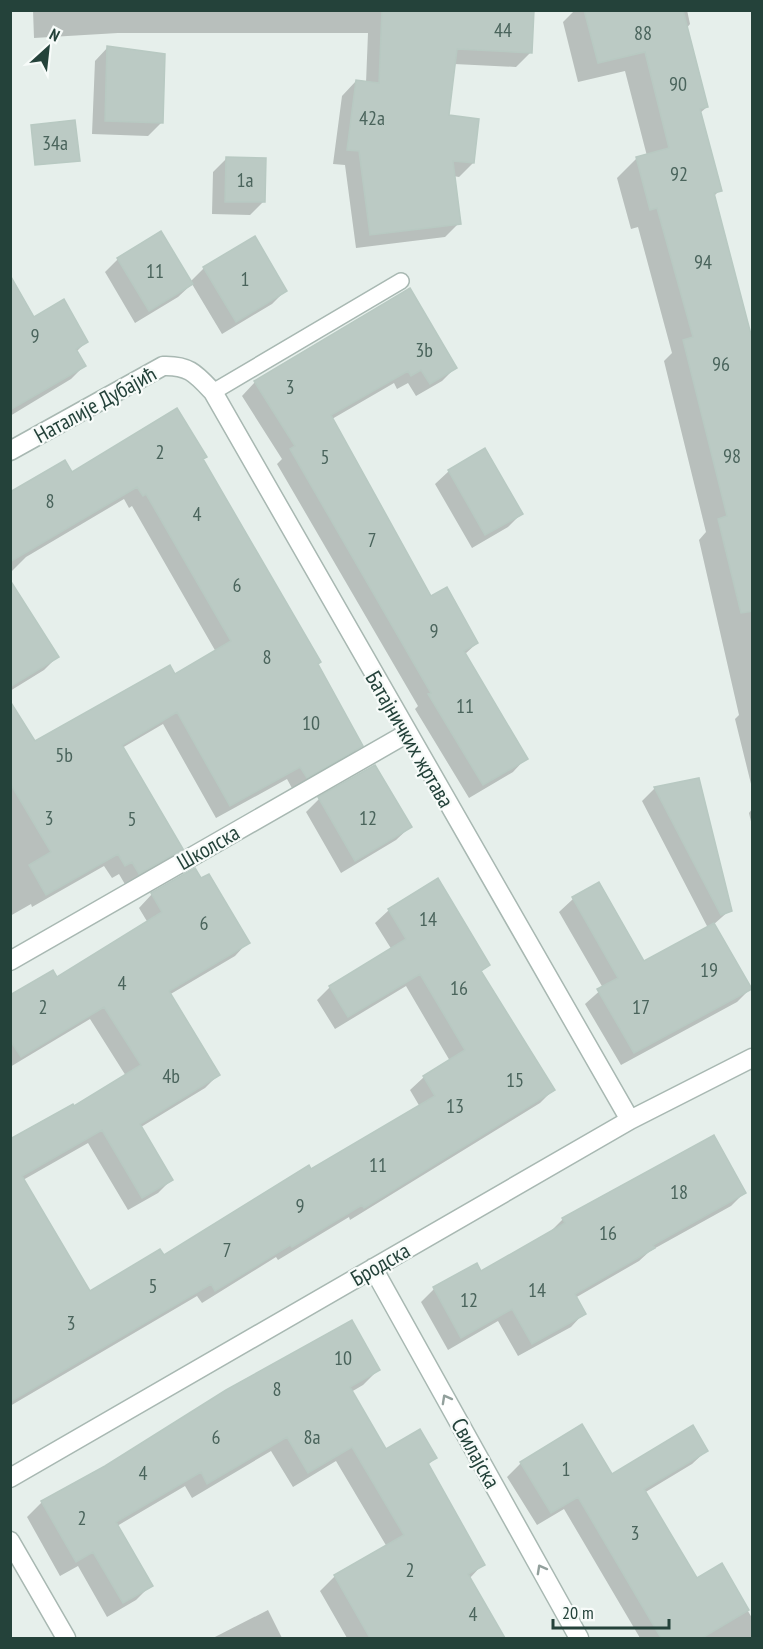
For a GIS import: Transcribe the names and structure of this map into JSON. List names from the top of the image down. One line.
{"streets":{"street":["Наталије Дубајић","Батајничких жртава","Школска","Бродска","Свилајска"]},"crossings":[["Наталије Дубајић","Батајничких жртава"],["Батајничких жртава","Школска"],["Батајничких жртава","Бродска"],["Бродска","Свилајска"]],"one_way":["Свилајска"],"house_numbers":["44","88","90","42a","34a","92","1a","94","11","1","9","3b","96","3","2","98","5","8","4","7","6","9","8","11","10","5b","3","12","5","14","6","19","4","16","2","17","4b","15","13","11","18","9","16","7","5","14","12","3","10","8","6","8a","1","4","2","3","2","4"],"scale_bar":"20 m","north":"top right"}
